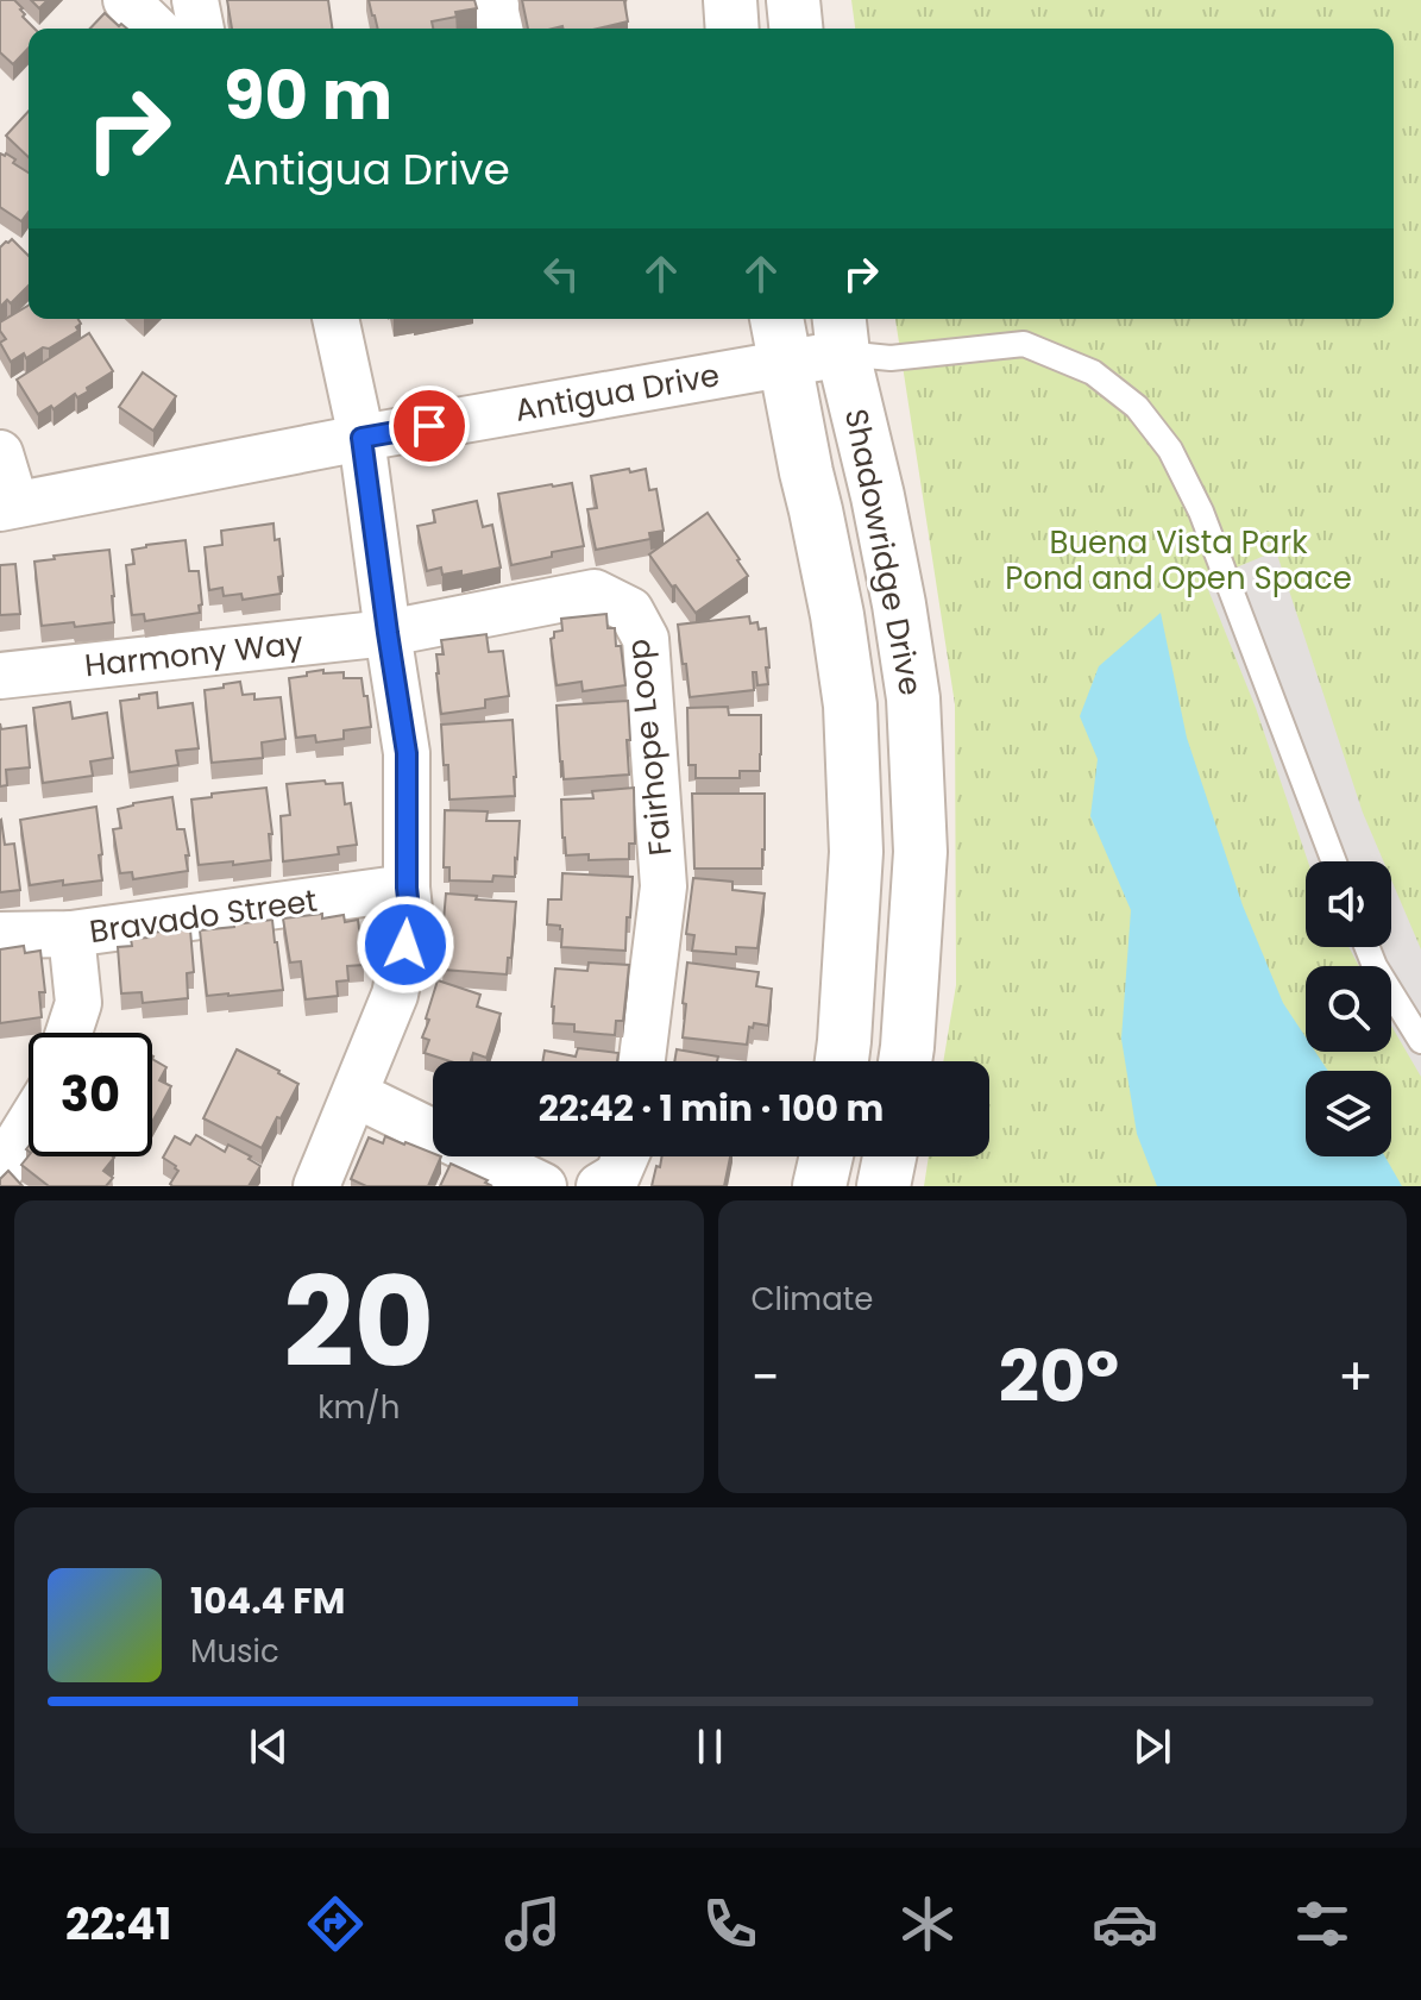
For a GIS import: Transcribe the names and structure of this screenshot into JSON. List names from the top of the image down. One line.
{"streets":{"street":["Antigua Drive","Shadowridge Drive","Harmony Way","Fairhope Loop","Bravado Street"]},"crossings":[["Antigua Drive","Shadowridge Drive"],["Harmony Way","Fairhope Loop"]],"parks":["Buena Vista Park Pond and Open Space"],"page":{"turn":["90 m","Antigua Drive"],"limit":"30","trip":"22:42 · 1 min · 100 m","tile":[["20","km/h"],"Climate"],"heat":["−","20°","+"],"song":["104.4 FM","Music"],"tabs":"22:41"}}
